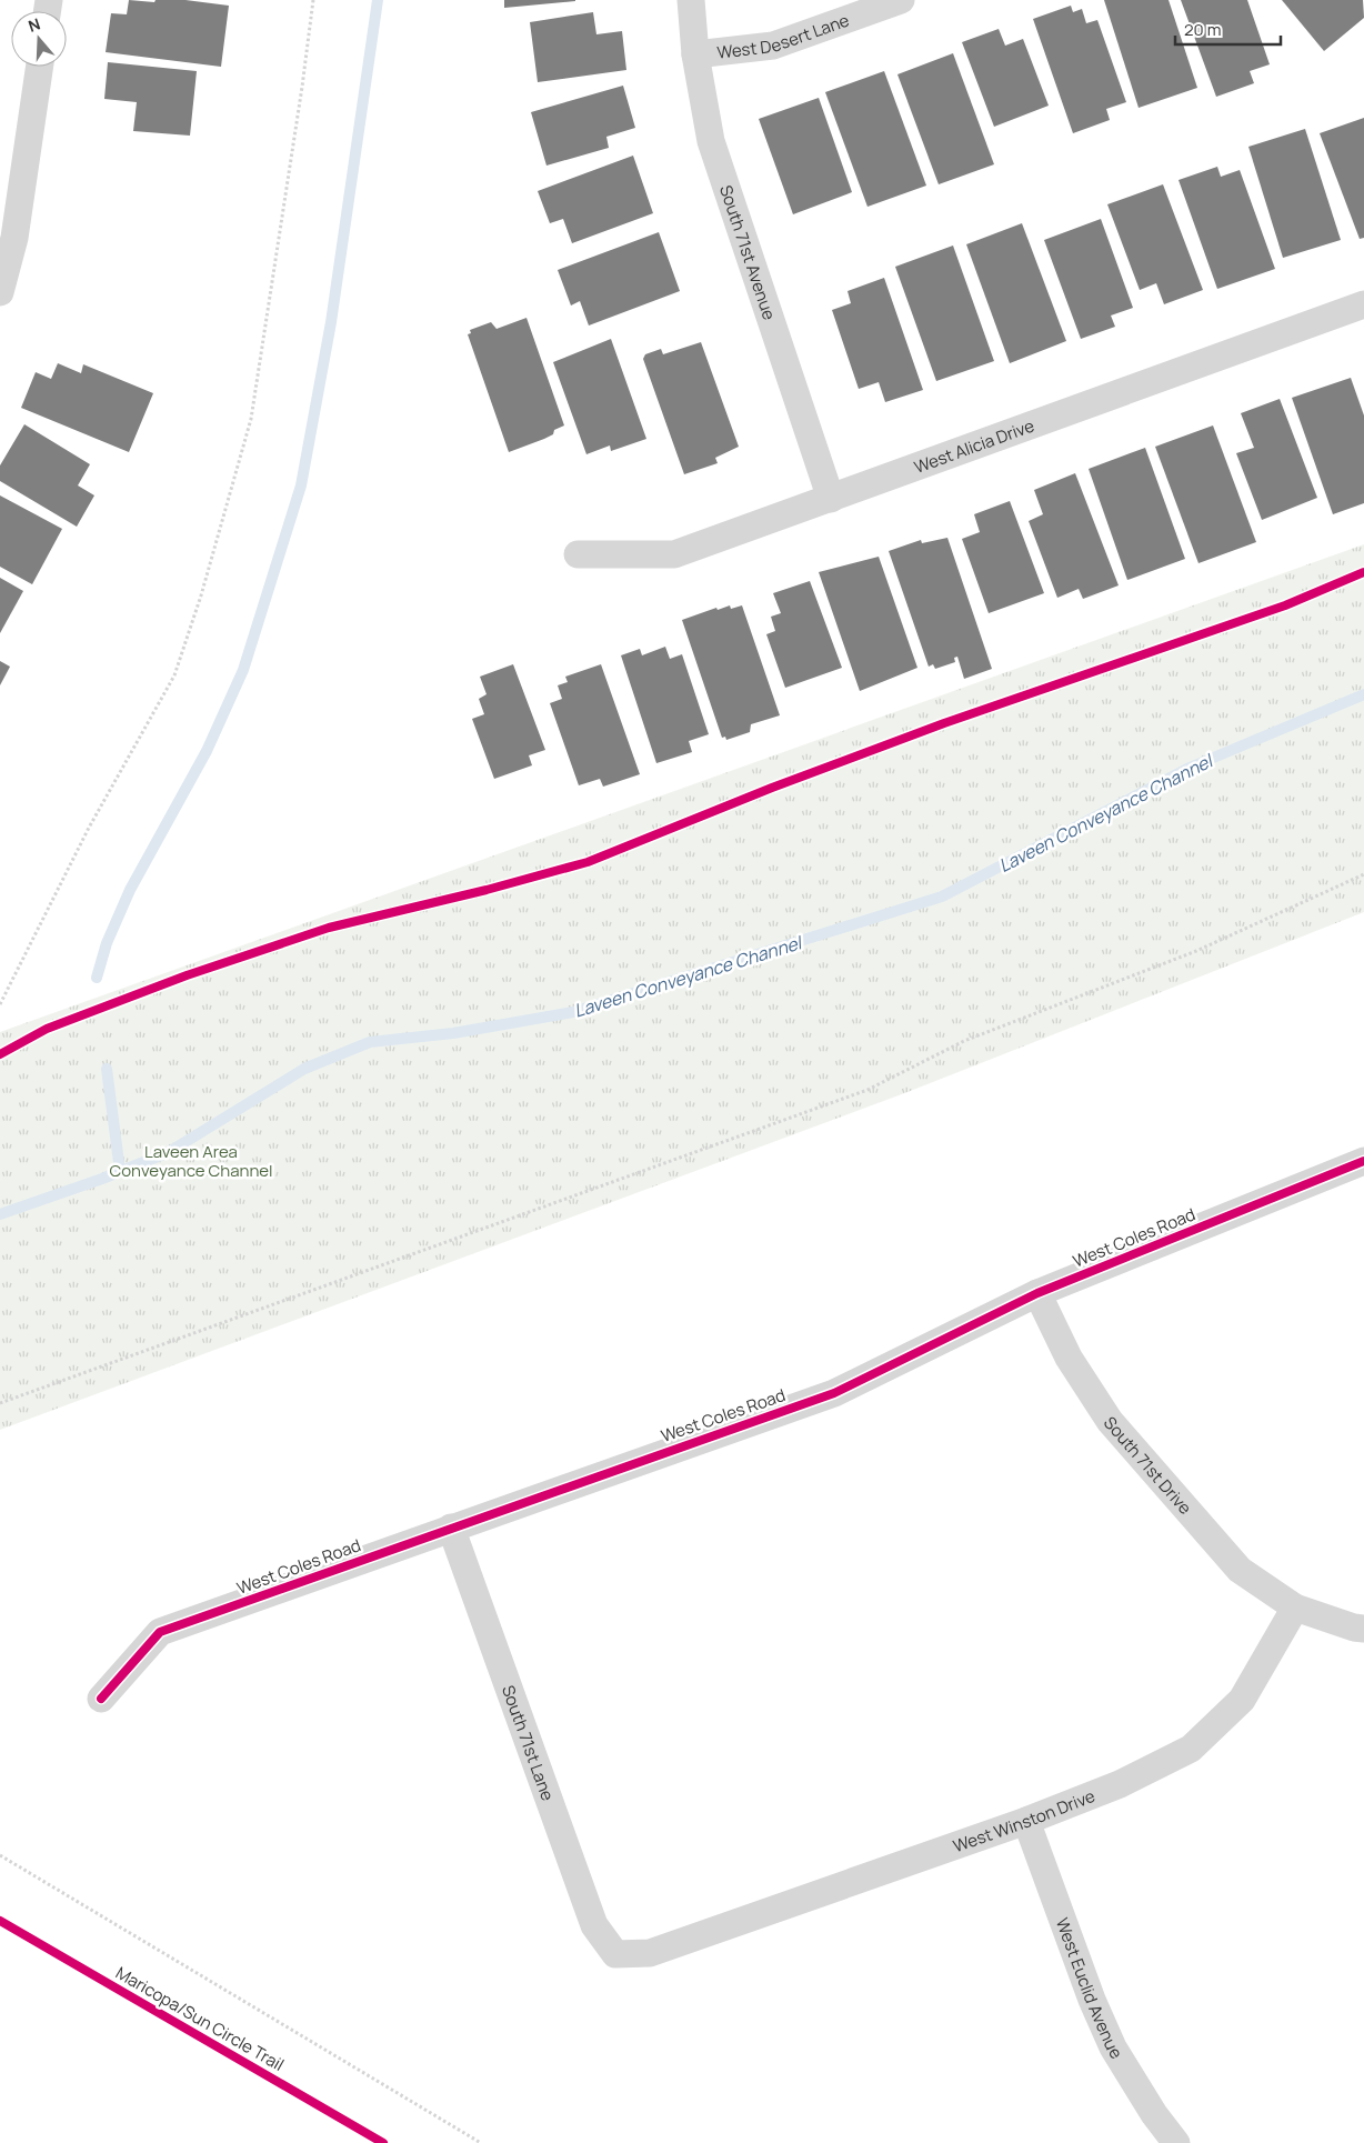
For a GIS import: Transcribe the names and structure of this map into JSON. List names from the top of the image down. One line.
{"streets":{"street":["West Desert Lane","South 71st Avenue","West Alicia Drive","West Coles Road","South 71st Drive","South 71st Lane","West Winston Drive","West Euclid Avenue"],"cycle path":["Maricopa/Sun Circle Trail"]},"crossings":[["West Desert Lane","South 71st Avenue"],["South 71st Avenue","West Alicia Drive"],["West Coles Road","South 71st Drive"],["West Coles Road","South 71st Lane"],["South 71st Drive","West Winston Drive"],["South 71st Lane","West Winston Drive"],["West Winston Drive","West Euclid Avenue"]],"water":["Laveen Conveyance Channel"],"parks":["Laveen Area Conveyance Channel"],"scale_bar":"20 m","north":"top"}
